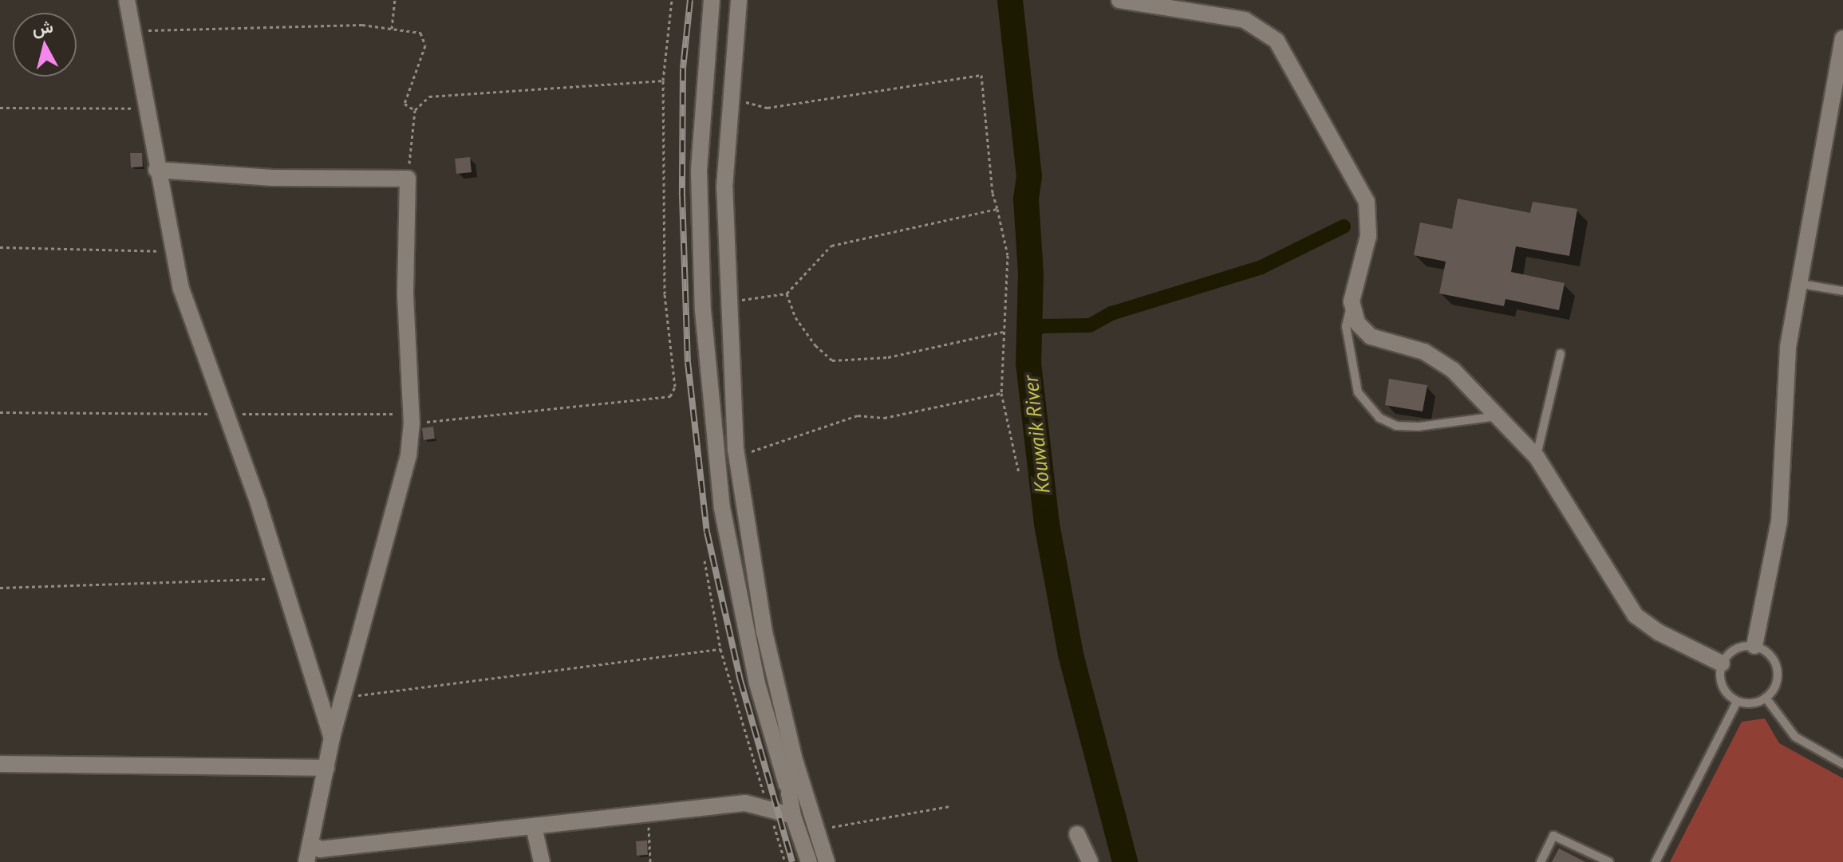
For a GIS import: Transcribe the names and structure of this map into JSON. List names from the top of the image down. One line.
{"water":["Kouwaik River"],"north":"top"}
